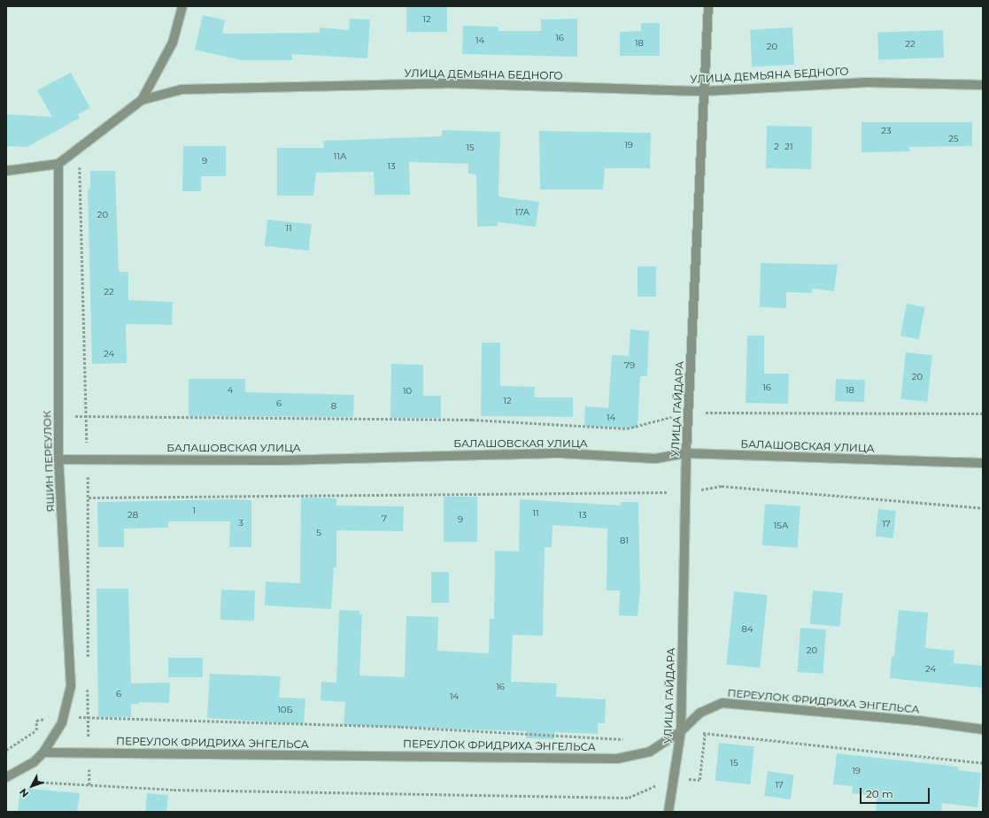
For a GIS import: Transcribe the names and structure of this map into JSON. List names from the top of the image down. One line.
{"streets":{"street":["УЛИЦА ДЕМЬЯНА БЕДНОГО","УЛИЦА ГАЙДАРА","БАЛАШОВСКАЯ УЛИЦА","ЯШИН ПЕРЕУЛОК","ПЕРЕУЛОК ФРИДРИХА ЭНГЕЛЬСА"]},"crossings":[["УЛИЦА ДЕМЬЯНА БЕДНОГО","УЛИЦА ГАЙДАРА"],["УЛИЦА ДЕМЬЯНА БЕДНОГО","ЯШИН ПЕРЕУЛОК"],["УЛИЦА ГАЙДАРА","БАЛАШОВСКАЯ УЛИЦА"],["УЛИЦА ГАЙДАРА","ПЕРЕУЛОК ФРИДРИХА ЭНГЕЛЬСА"],["БАЛАШОВСКАЯ УЛИЦА","ЯШИН ПЕРЕУЛОК"],["ЯШИН ПЕРЕУЛОК","ПЕРЕУЛОК ФРИДРИХА ЭНГЕЛЬСА"]],"house_numbers":["12","16","14","18","22","20","23","25","19","2","21","15","11А","9","13","17А","20","11","22","24","79","20","16","4","18","10","12","6","8","14","1","11","28","13","7","9","3","17","15А","5","81","84","20","24","16","6","14","10Б","15","19","17"],"scale_bar":"20 m","north":"bottom left"}
